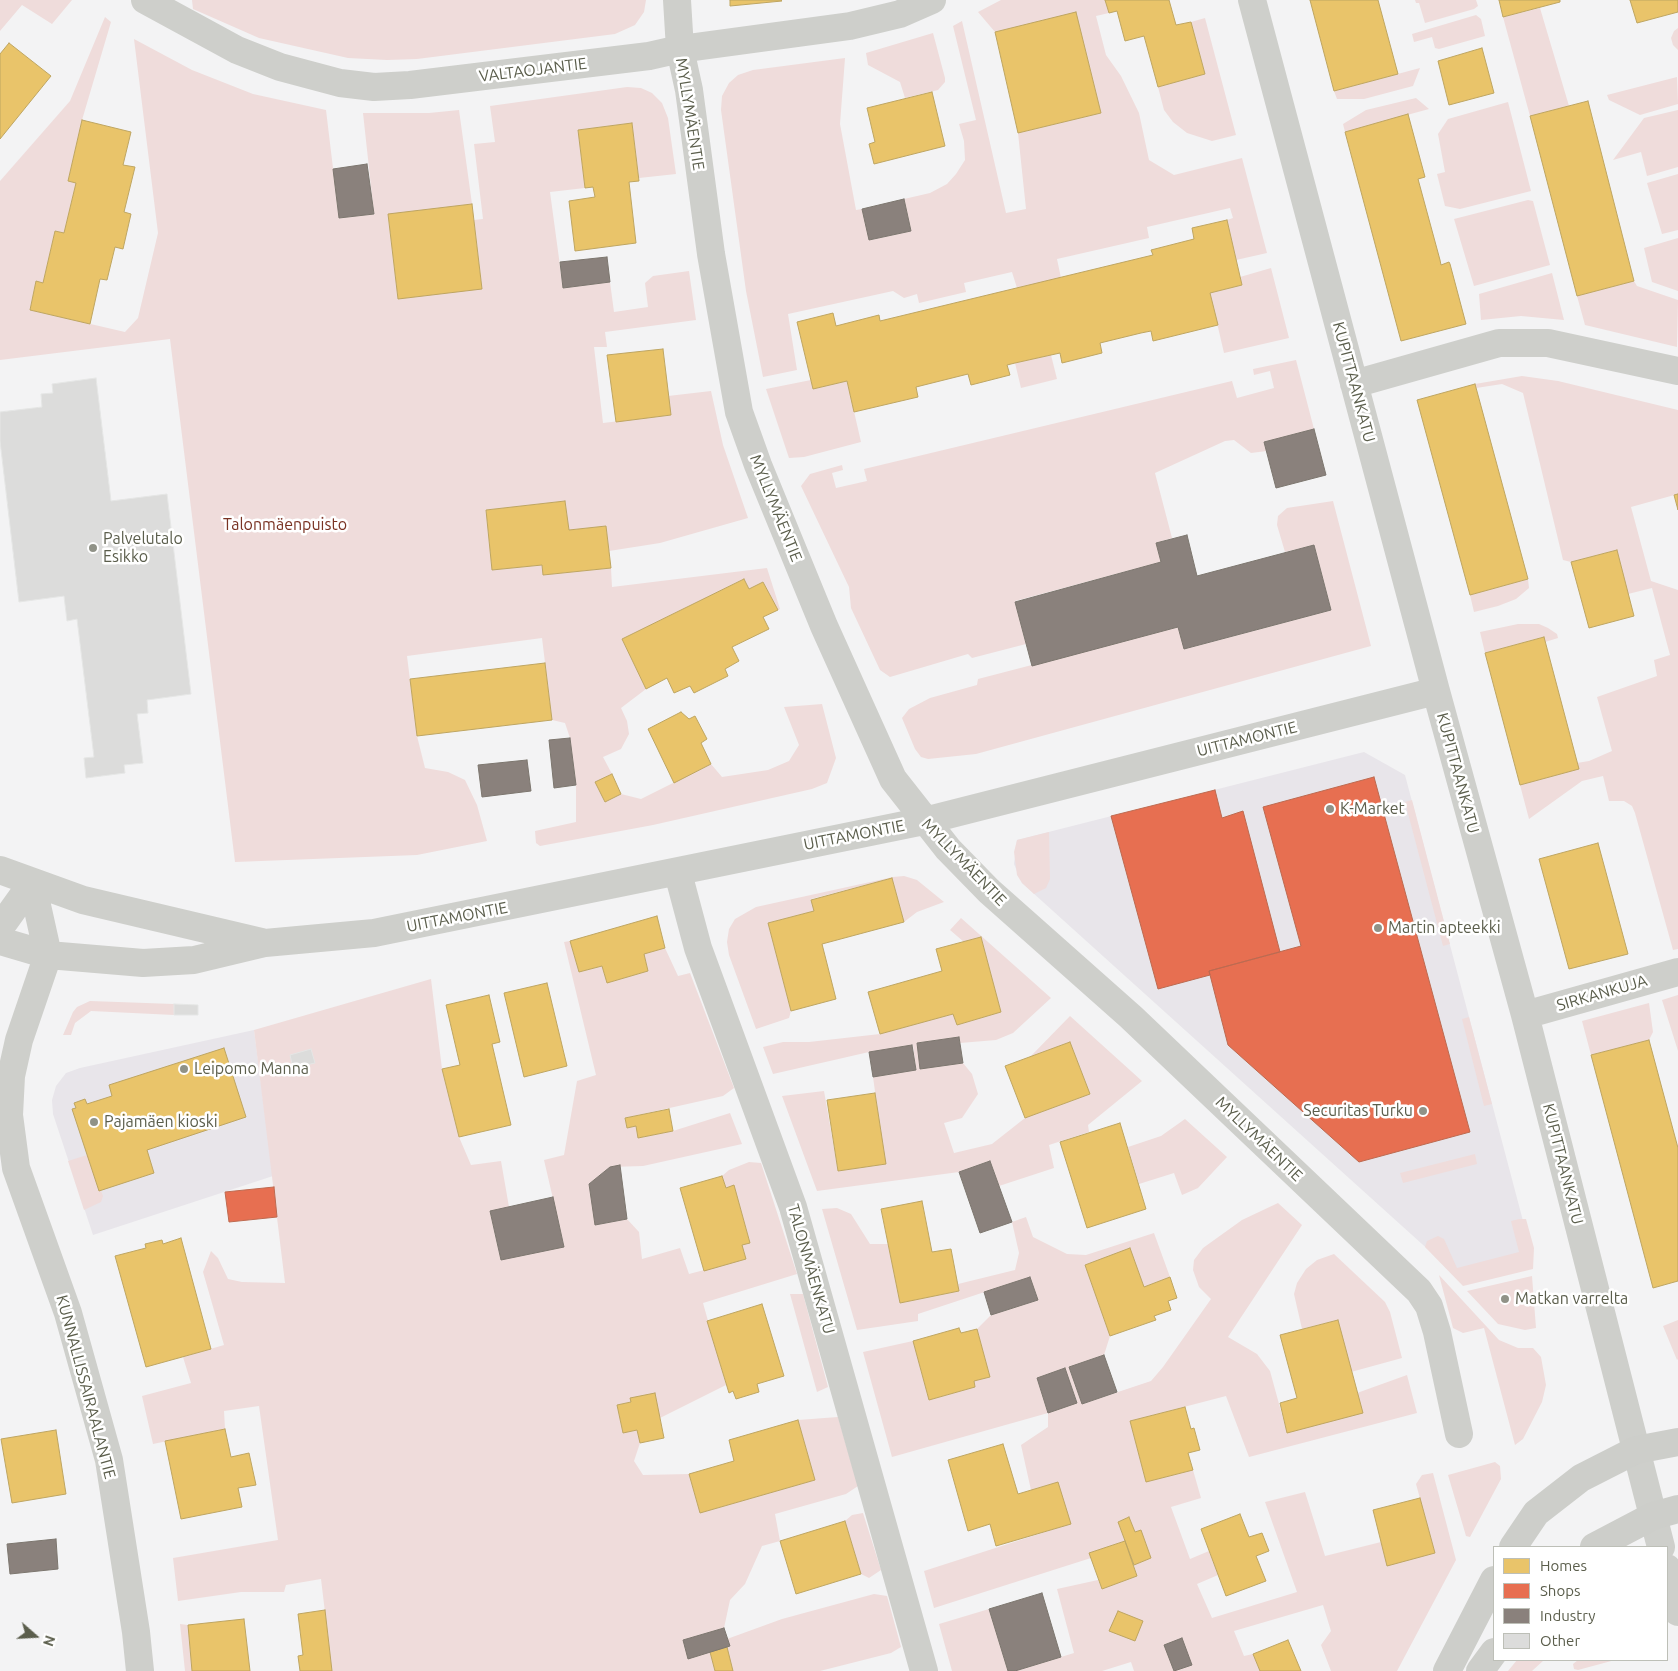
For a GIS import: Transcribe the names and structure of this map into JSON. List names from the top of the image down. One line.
{"streets":{"street":["VALTAOJANTIE","MYLLYMÄENTIE","KUPITTAANKATU","UITTAMONTIE","SIRKANKUJA","TALONMÄENKATU","KUNNALLISSAIRAALANTIE"]},"crossings":[["VALTAOJANTIE","MYLLYMÄENTIE"],["MYLLYMÄENTIE","UITTAMONTIE"],["KUPITTAANKATU","UITTAMONTIE"],["KUPITTAANKATU","SIRKANKUJA"],["UITTAMONTIE","TALONMÄENKATU"],["UITTAMONTIE","KUNNALLISSAIRAALANTIE"]],"parks":["Talonmäenpuisto"],"places":["Palvelutalo Esikko","K-Market","Martin apteekki","Leipomo Manna","Securitas Turku","Pajamäen kioski","Matkan varrelta"],"legend":["Homes","Shops","Industry","Other"],"north":"right"}
